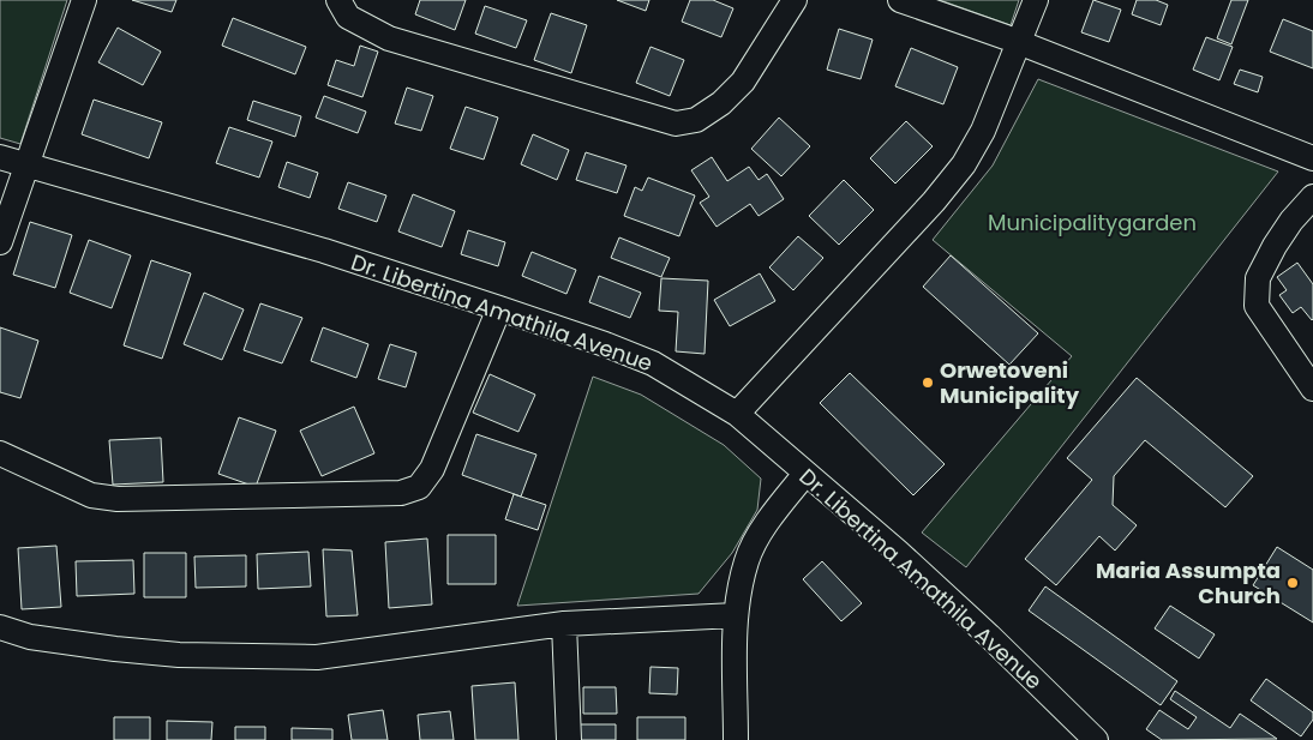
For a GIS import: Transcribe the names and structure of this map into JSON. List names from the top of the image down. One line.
{"streets":{"street":["Dr. Libertina Amathila Avenue"]},"parks":["Municipalitygarden"],"places":["Orwetoveni Municipality","Maria Assumpta Church"]}
